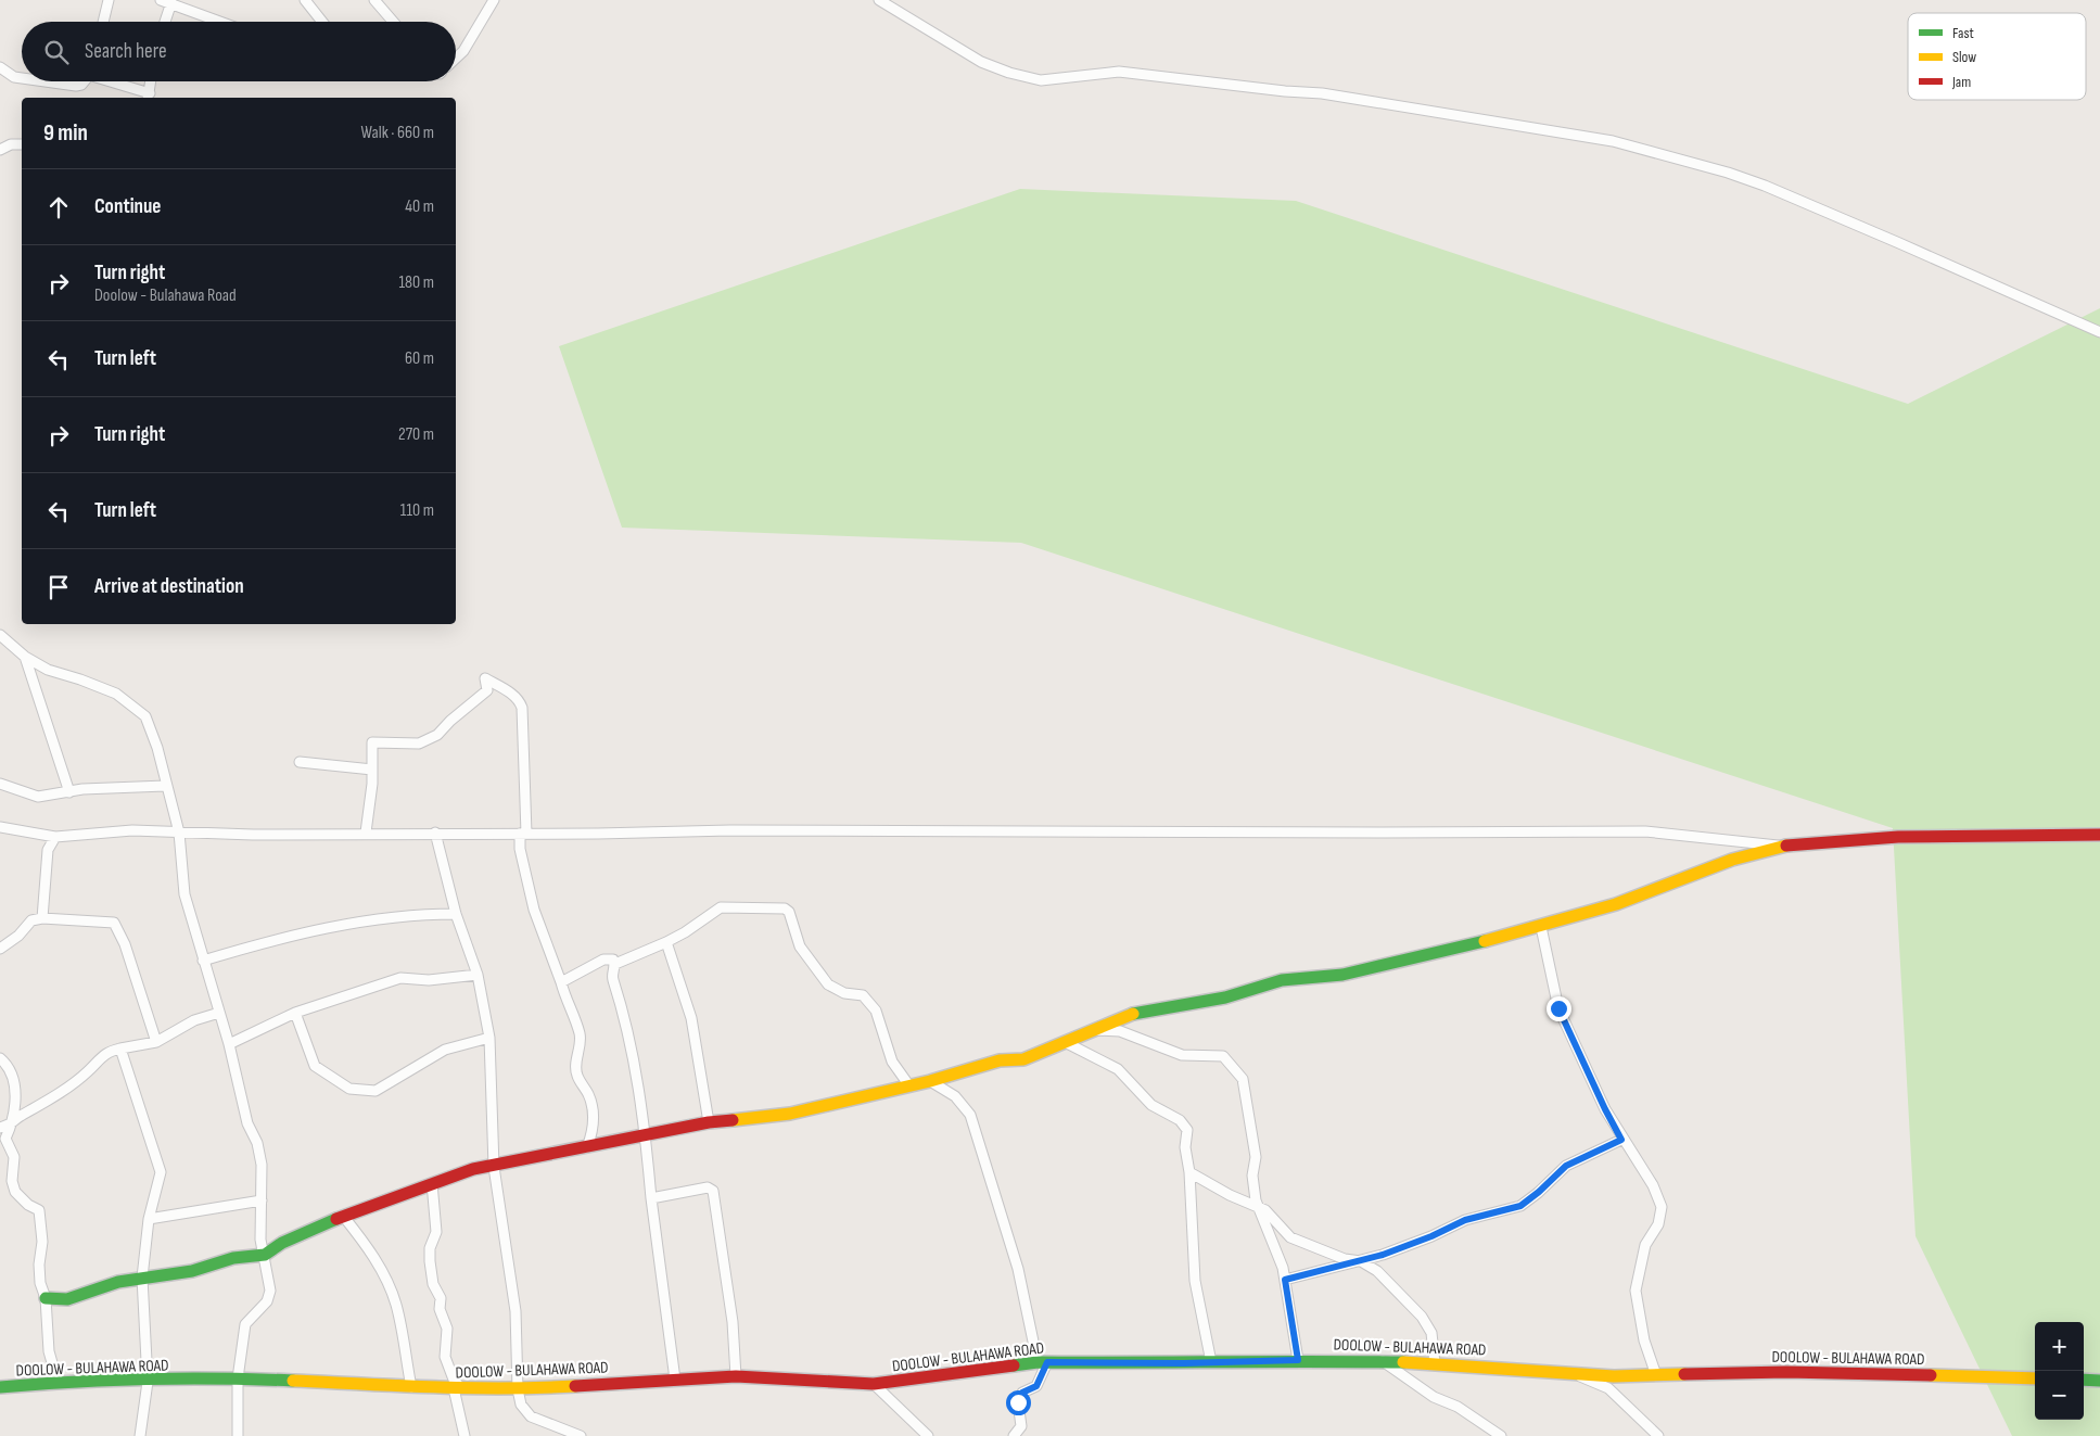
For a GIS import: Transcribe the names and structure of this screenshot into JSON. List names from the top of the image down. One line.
{"streets":{"street":["DOOLOW - BULAHAWA ROAD"]},"legend":["Fast","Slow","Jam"],"page":{"search":"Search here","heading":["9 min","Walk · 660 m"],"list":[["Continue","40 m"],["Turn right","Doolow - Bulahawa Road","180 m"],["Turn left","60 m"],["Turn right","270 m"],["Turn left","110 m"],"Arrive at destination"],"map_buttons":["+","−"]}}
